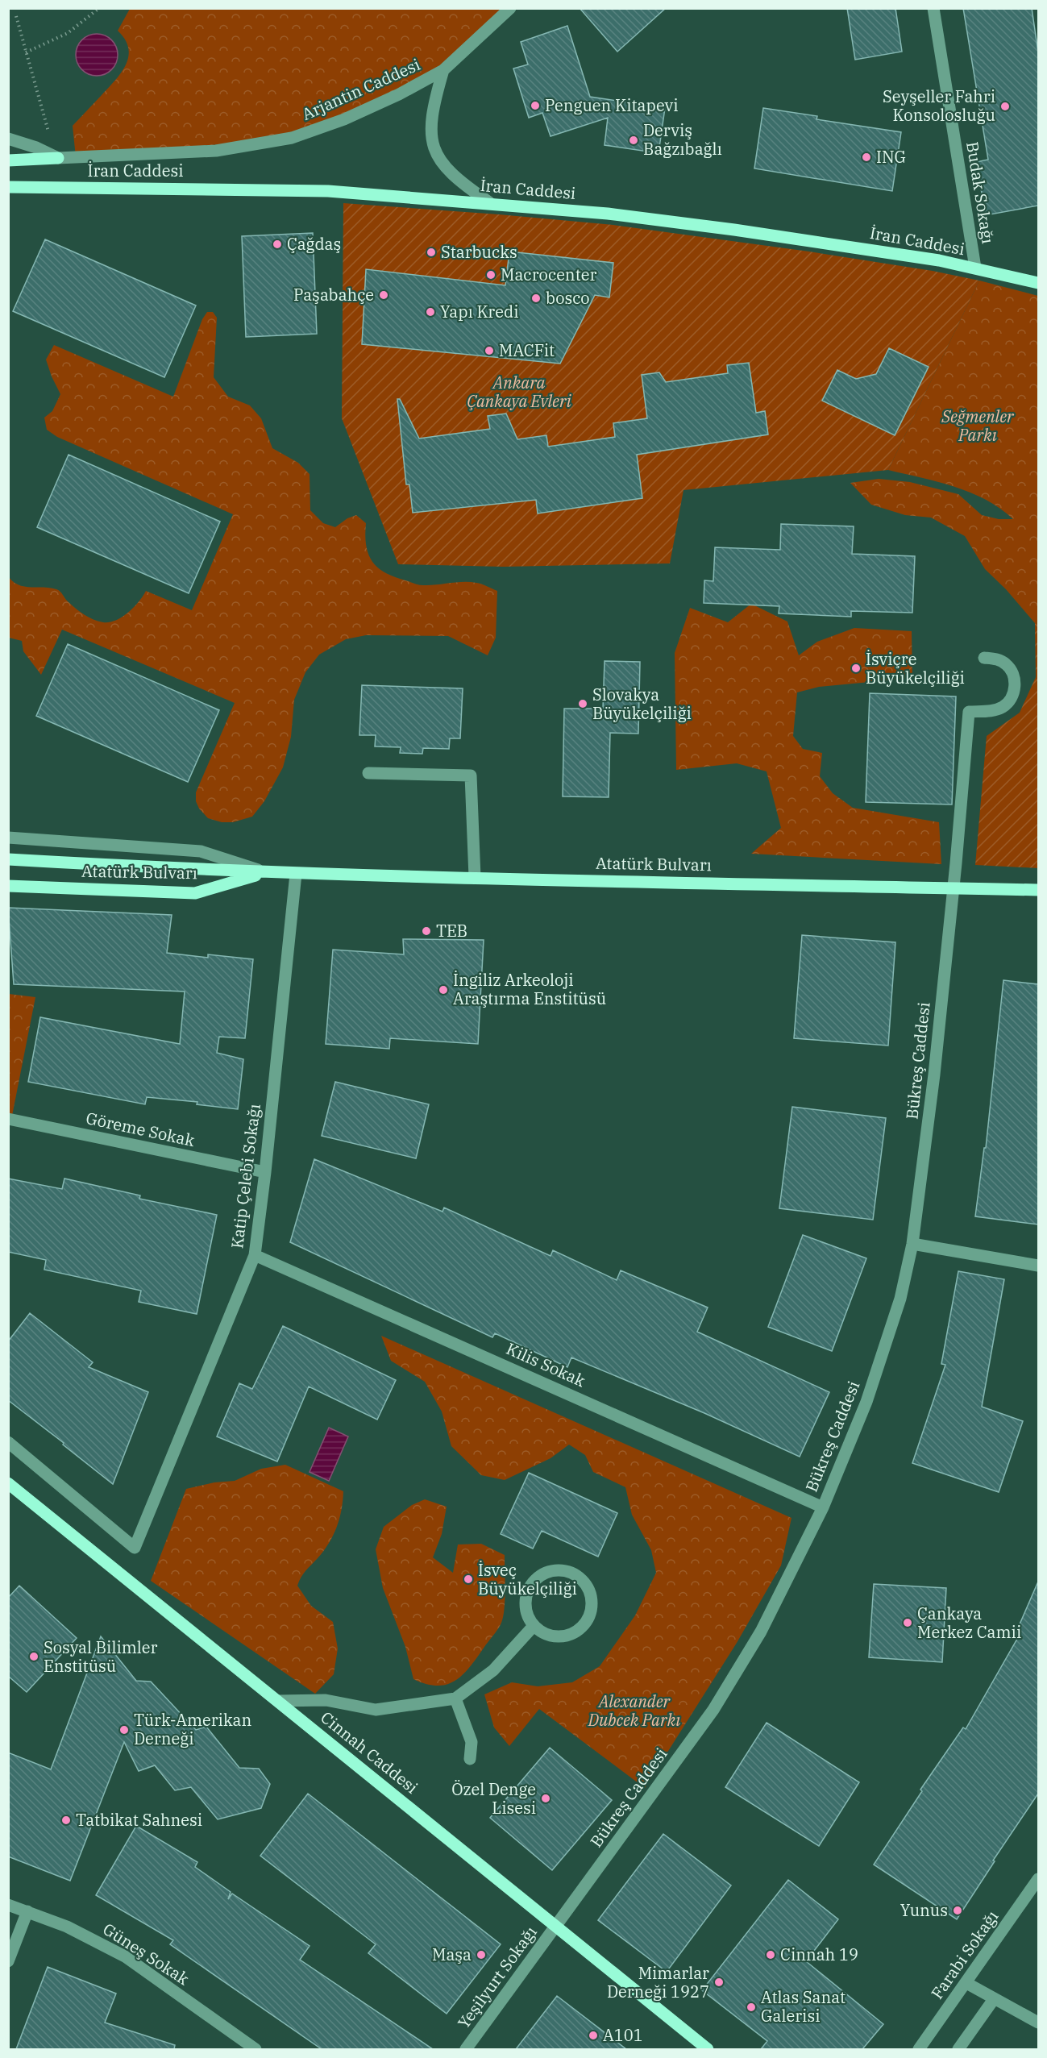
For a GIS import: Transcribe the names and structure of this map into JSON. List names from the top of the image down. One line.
{"streets":{"main road":["İran Caddesi","Atatürk Bulvarı","Cinnah Caddesi"],"street":["Arjantin Caddesi","Budak Sokağı","Bükreş Caddesi","Göreme Sokak","Katip Çelebi Sokağı","Kilis Sokak","Güneş Sokak","Farabi Sokağı","Yeşilyurt Sokağı"]},"crossings":[["İran Caddesi","Budak Sokağı"],["Atatürk Bulvarı","Bükreş Caddesi"],["Atatürk Bulvarı","Katip Çelebi Sokağı"],["Bükreş Caddesi","Kilis Sokak"],["Bükreş Caddesi","Cinnah Caddesi"],["Bükreş Caddesi","Yeşilyurt Sokağı"],["Göreme Sokak","Katip Çelebi Sokağı"],["Katip Çelebi Sokağı","Kilis Sokak"],["Cinnah Caddesi","Yeşilyurt Sokağı"]],"parks":["Ankara Çankaya Evleri","Seğmenler Parkı","Alexander Dubcek Parkı"],"places":["Penguen Kitapevi","Seyşeller Fahri Konsolosluğu","Derviş Bağzıbağlı","ING","Çağdaş","Starbucks","Macrocenter","Paşabahçe","bosco","Yapı Kredi","MACFit","İsviçre Büyükelçiliği","Slovakya Büyükelçiliği","TEB","İngiliz Arkeoloji Araştırma Enstitüsü","İsveç Büyükelçiliği","Çankaya Merkez Camii","Sosyal Bilimler Enstitüsü","Türk-Amerikan Derneği","Özel Denge Lisesi","Tatbikat Sahnesi","Yunus","Maşa","Cinnah 19","Mimarlar Derneği 1927","Atlas Sanat Galerisi","A101"]}
